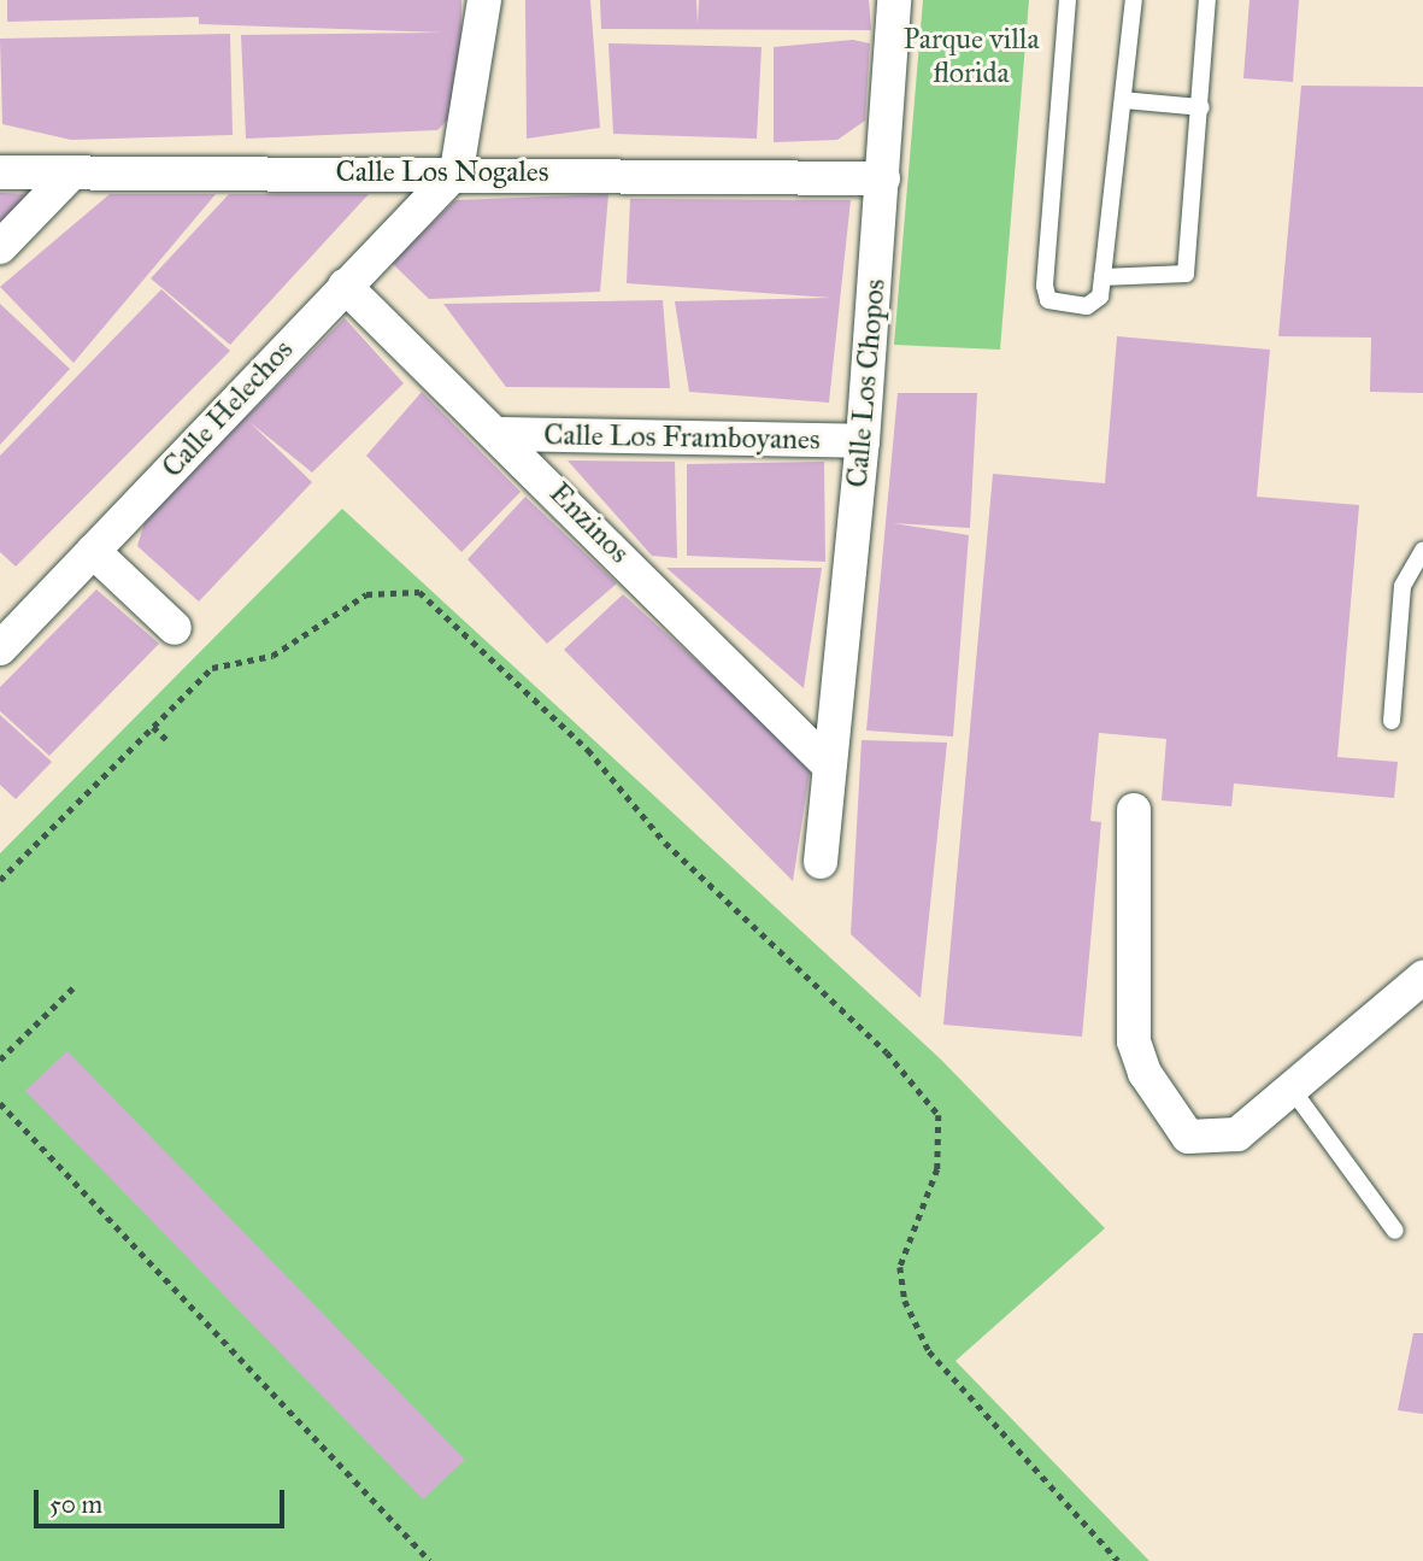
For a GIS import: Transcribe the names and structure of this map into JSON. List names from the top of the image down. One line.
{"streets":{"street":["Calle Los Nogales","Calle Los Chopos","Calle Helechos","Calle Los Framboyanes","Enzinos"]},"crossings":[["Calle Los Nogales","Calle Los Chopos"],["Calle Los Nogales","Calle Helechos"],["Calle Los Chopos","Calle Los Framboyanes"],["Calle Los Chopos","Enzinos"],["Calle Helechos","Enzinos"],["Calle Los Framboyanes","Enzinos"]],"parks":["Parque villa florida"],"scale_bar":"50 m"}
